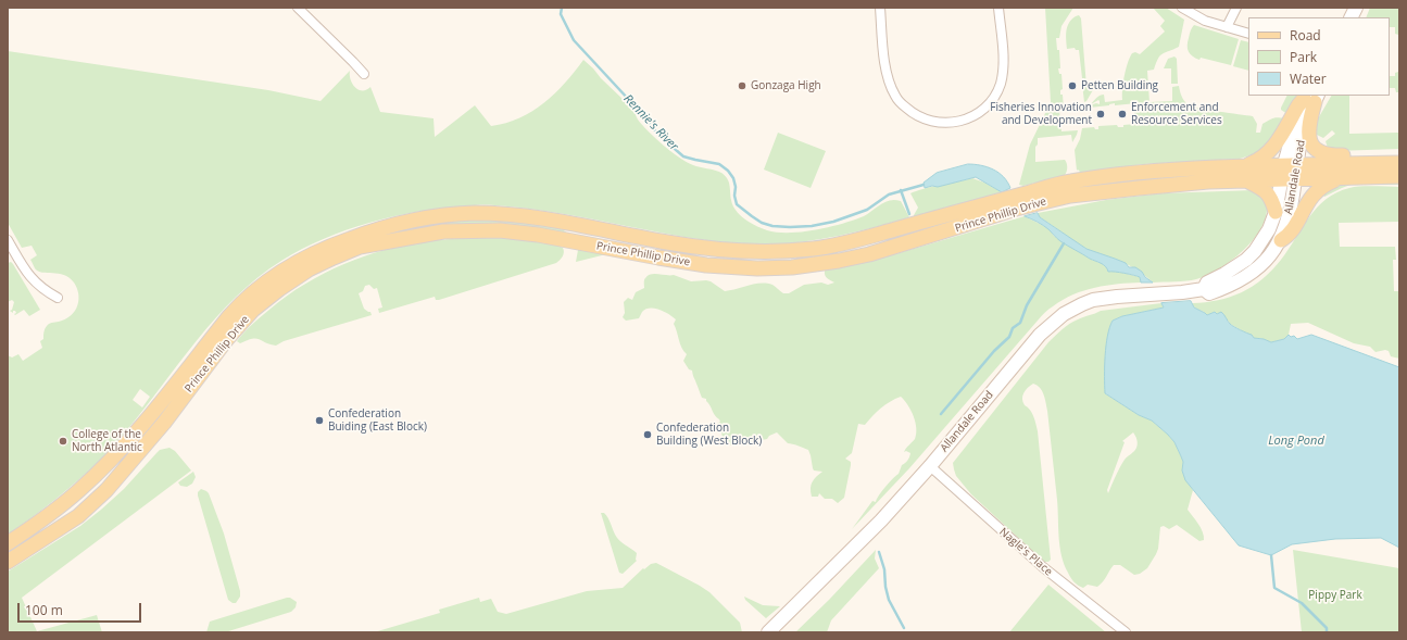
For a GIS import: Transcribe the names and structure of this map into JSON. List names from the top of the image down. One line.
{"streets":{"main road":["Allandale Road","Prince Phillip Drive"],"street":["Nagle's Place"]},"crossings":[["Allandale Road","Prince Phillip Drive"],["Allandale Road","Nagle's Place"]],"water":["Rennie's River","Long Pond"],"parks":["Pippy Park"],"places":["Gonzaga High","Petten Building","Fisheries Innovation and Development","Enforcement and Resource Services","Confederation Buiding (East Block)","Confederation Building (West Block)","College of the North Atlantic"],"legend":["Road","Park","Water"],"scale_bar":"100 m"}
